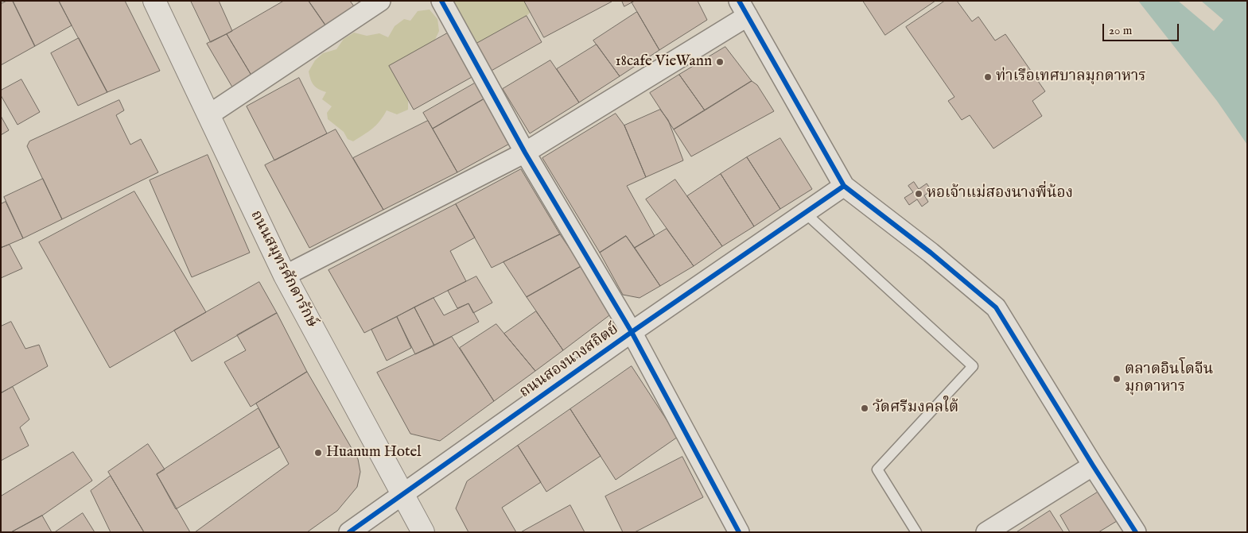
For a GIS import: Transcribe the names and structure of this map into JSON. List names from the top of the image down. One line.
{"streets":{"street":["ถนนสมุทรศักดารักษ์","ถนนสองนางสถิตย์"]},"crossings":[["ถนนสมุทรศักดารักษ์","ถนนสองนางสถิตย์"]],"places":["18cafe VieWann","ท่าเรือเทศบาลมุกดาหาร","หอเจ้าแม่สองนางพี่น้อง","ตลาดอินโดจีน มุกดาหาร","วัดศรีมงคลใต้","Huanum Hotel"],"scale_bar":"20 m"}
